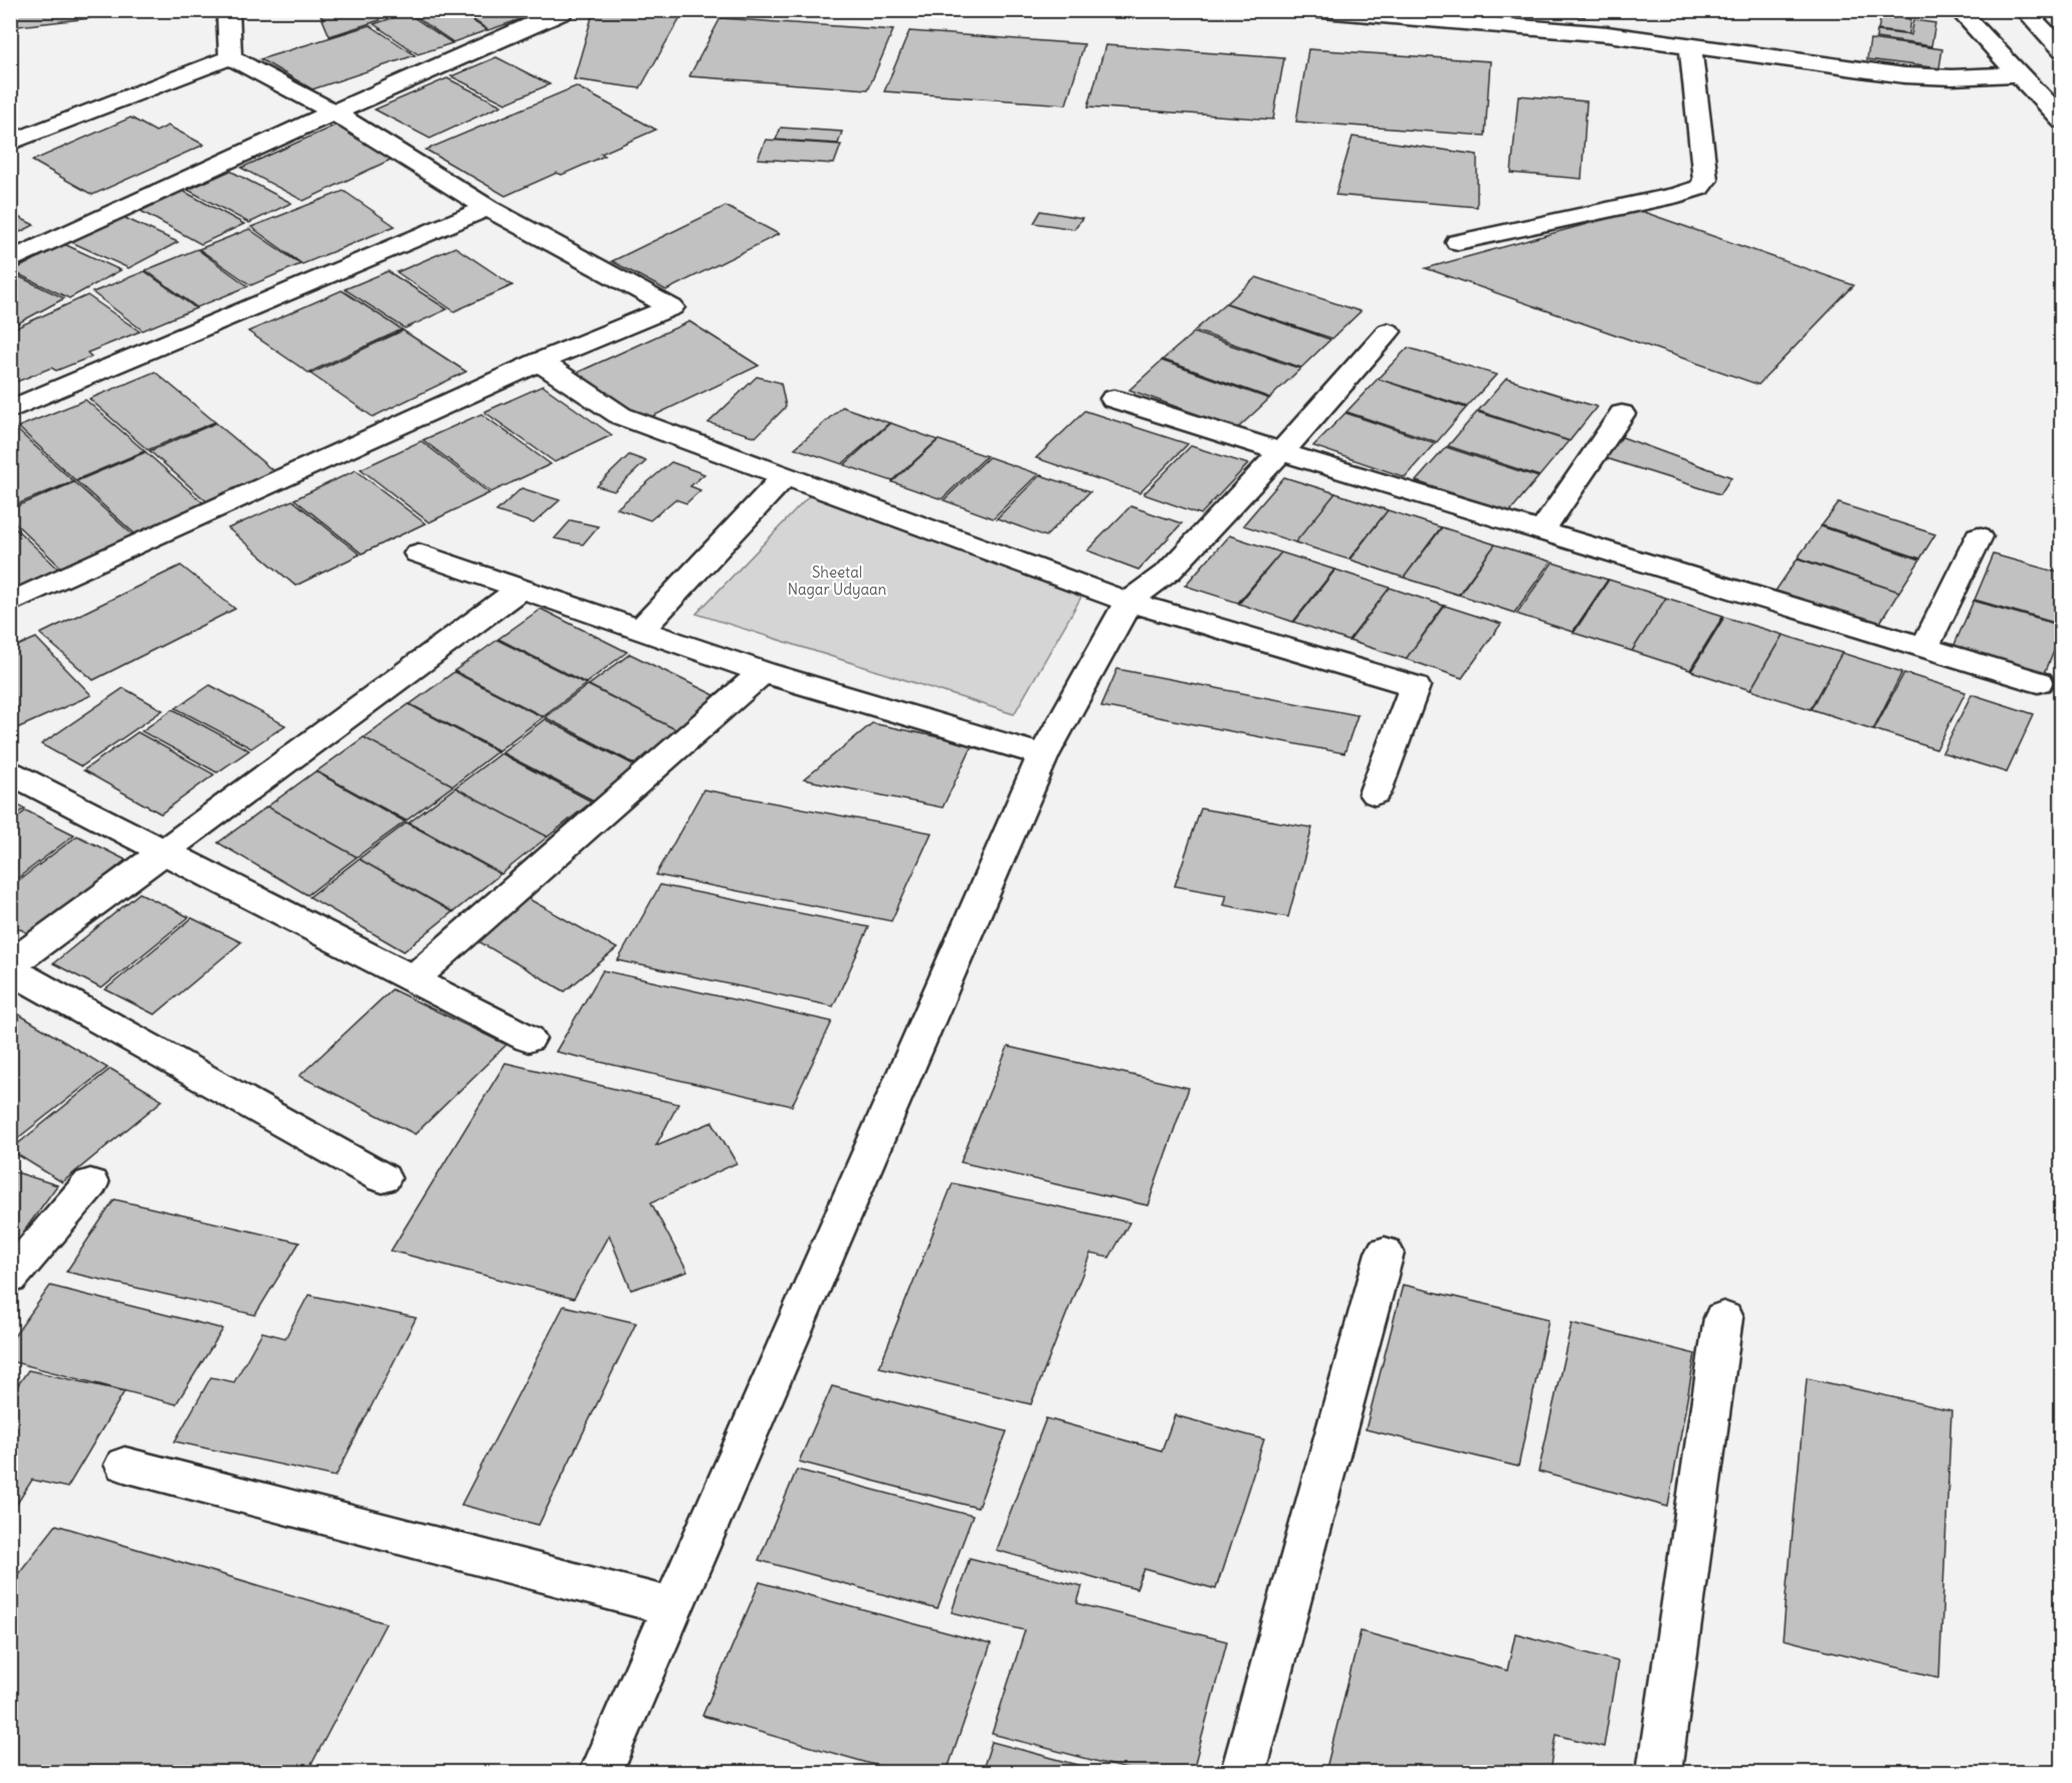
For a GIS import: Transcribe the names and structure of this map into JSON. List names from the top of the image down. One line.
{"parks":["Sheetal Nagar Udyaan"]}
